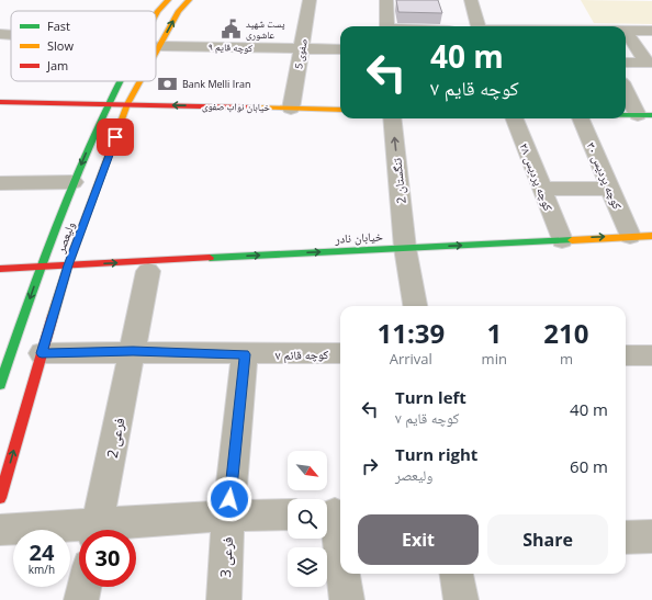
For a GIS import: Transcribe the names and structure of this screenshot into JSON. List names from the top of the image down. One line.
{"streets":{"main road":["خیابان نواب صفوی","ولیعصر","خیابان نادر"],"street":["کوچه قایم ۹","صفوی 5","کوچه پردیس ۳۰","کوچه پردیس ۲۸","تنگستان 2","کوچه قائم ۷","فرعی 2","فرعی 3"]},"crossings":[["کوچه قایم ۹","صفوی 5"],["کوچه قایم ۹","ولیعصر"],["صفوی 5","خیابان نواب صفوی"],["خیابان نواب صفوی","ولیعصر"],["کوچه پردیس ۳۰","خیابان نادر"],["کوچه پردیس ۲۸","خیابان نادر"],["تنگستان 2","خیابان نادر"],["ولیعصر","خیابان نادر"],["ولیعصر","کوچه قائم ۷"],["کوچه قائم ۷","فرعی 2"],["کوچه قائم ۷","فرعی 3"]],"one_way":["خیابان نواب صفوی","تنگستان 2","خیابان نادر"],"places":{"public building":["پست شهید عاشوری"],"bank":["Bank Melli Iran"]},"legend":["Fast","Slow","Jam"],"north":"bottom right","page":{"turn":["40 m","کوچه قایم ۷"],"eta":["11:39","Arrival","1","min","210","m"],"list":[{"name":"Turn left","note":"کوچه قایم ۷","value":"40 m"},{"name":"Turn right","note":"ولیعصر","value":"60 m"}],"buttons":["Exit","Share"],"speed":"24 km/h","limit":"30"}}
